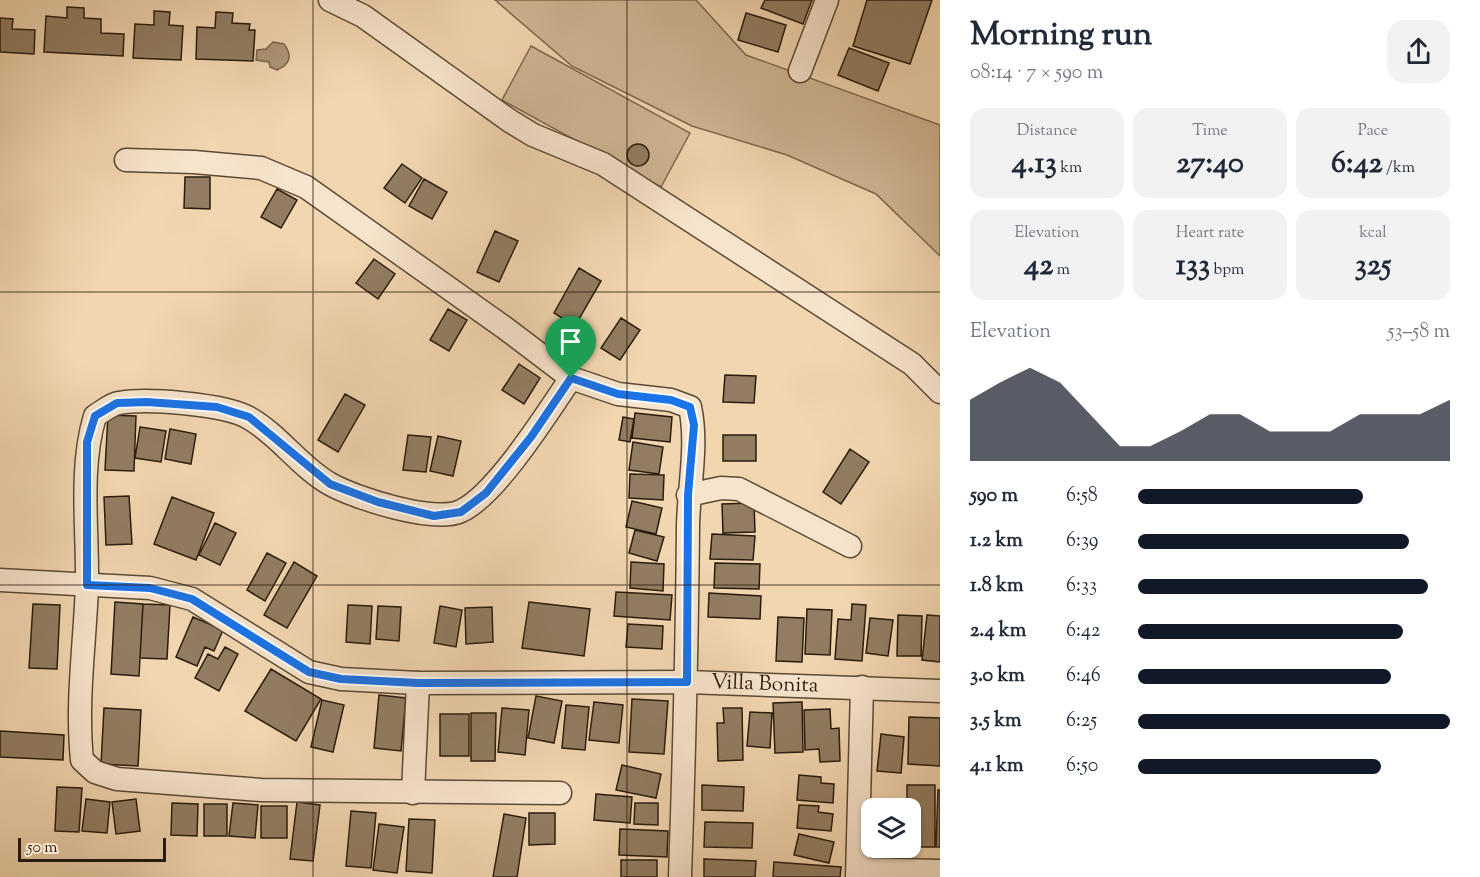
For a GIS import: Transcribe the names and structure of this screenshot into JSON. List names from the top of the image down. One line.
{"streets":{"street":["Villa Bonita"]},"scale_bar":"50 m","page":{"heading":["Morning run","08:14 · 7 × 590 m"],"stats":[["Distance","4.13 km"],["Time","27:40"],["Pace","6:42 /km"],["Elevation","42 m"],["Heart rate","133 bpm"],["kcal","325"]],"chart":["Elevation","53–58 m"],"list":[{"name":"590 m","note":"6:58"},{"name":"1.2 km","note":"6:39"},{"name":"1.8 km","note":"6:33"},{"name":"2.4 km","note":"6:42"},{"name":"3.0 km","note":"6:46"},{"name":"3.5 km","note":"6:25"},{"name":"4.1 km","note":"6:50"}],"scale":"50 m"}}
